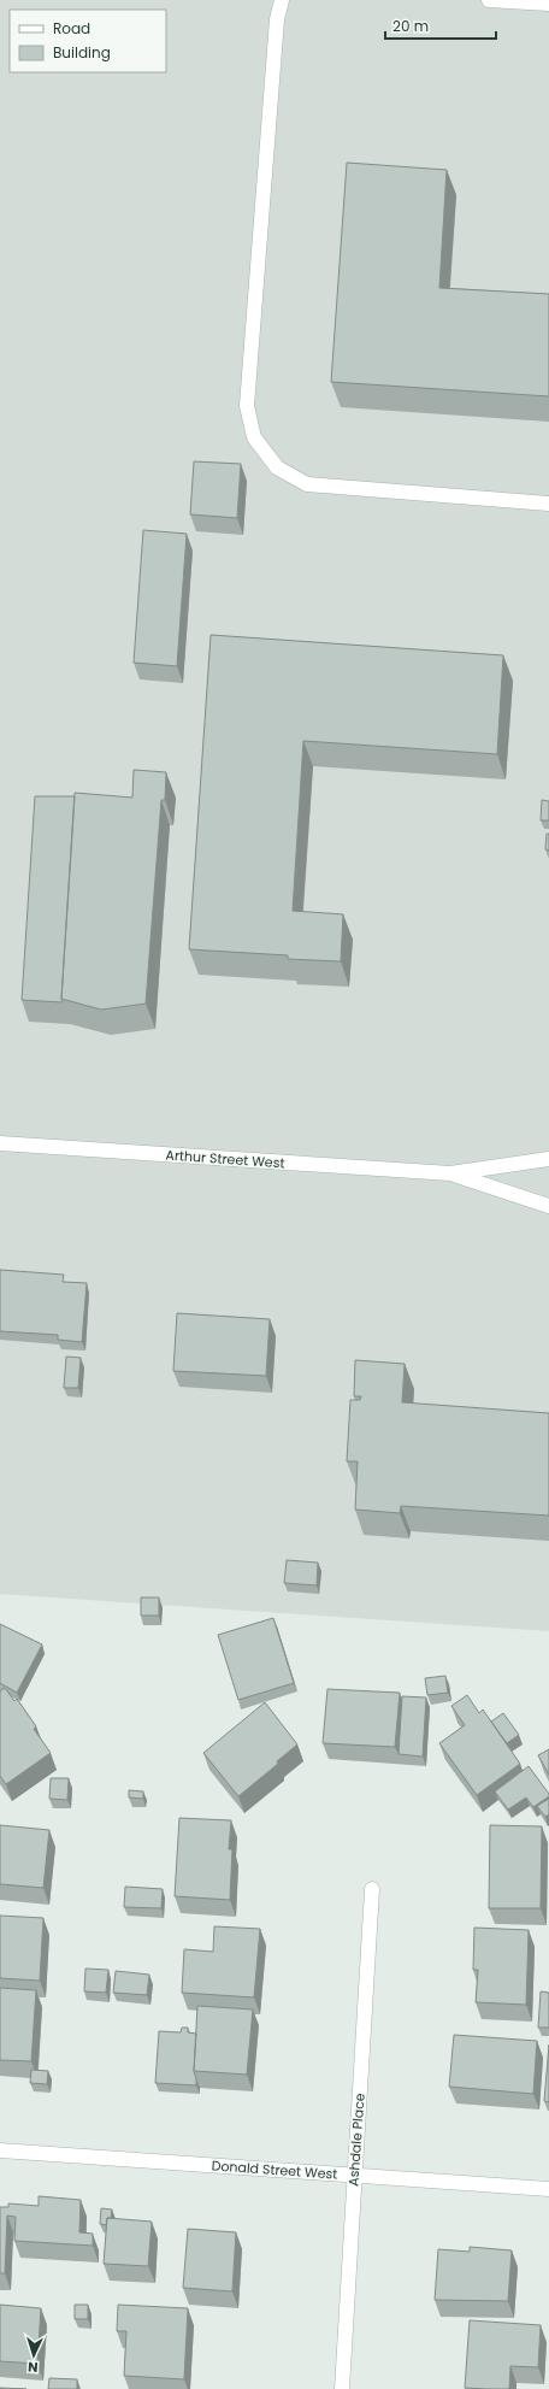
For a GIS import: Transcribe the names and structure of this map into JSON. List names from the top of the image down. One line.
{"streets":{"street":["Arthur Street West","Ashdale Place","Donald Street West"]},"crossings":[["Ashdale Place","Donald Street West"]],"legend":["Road","Building"],"scale_bar":"20 m","north":"bottom"}
